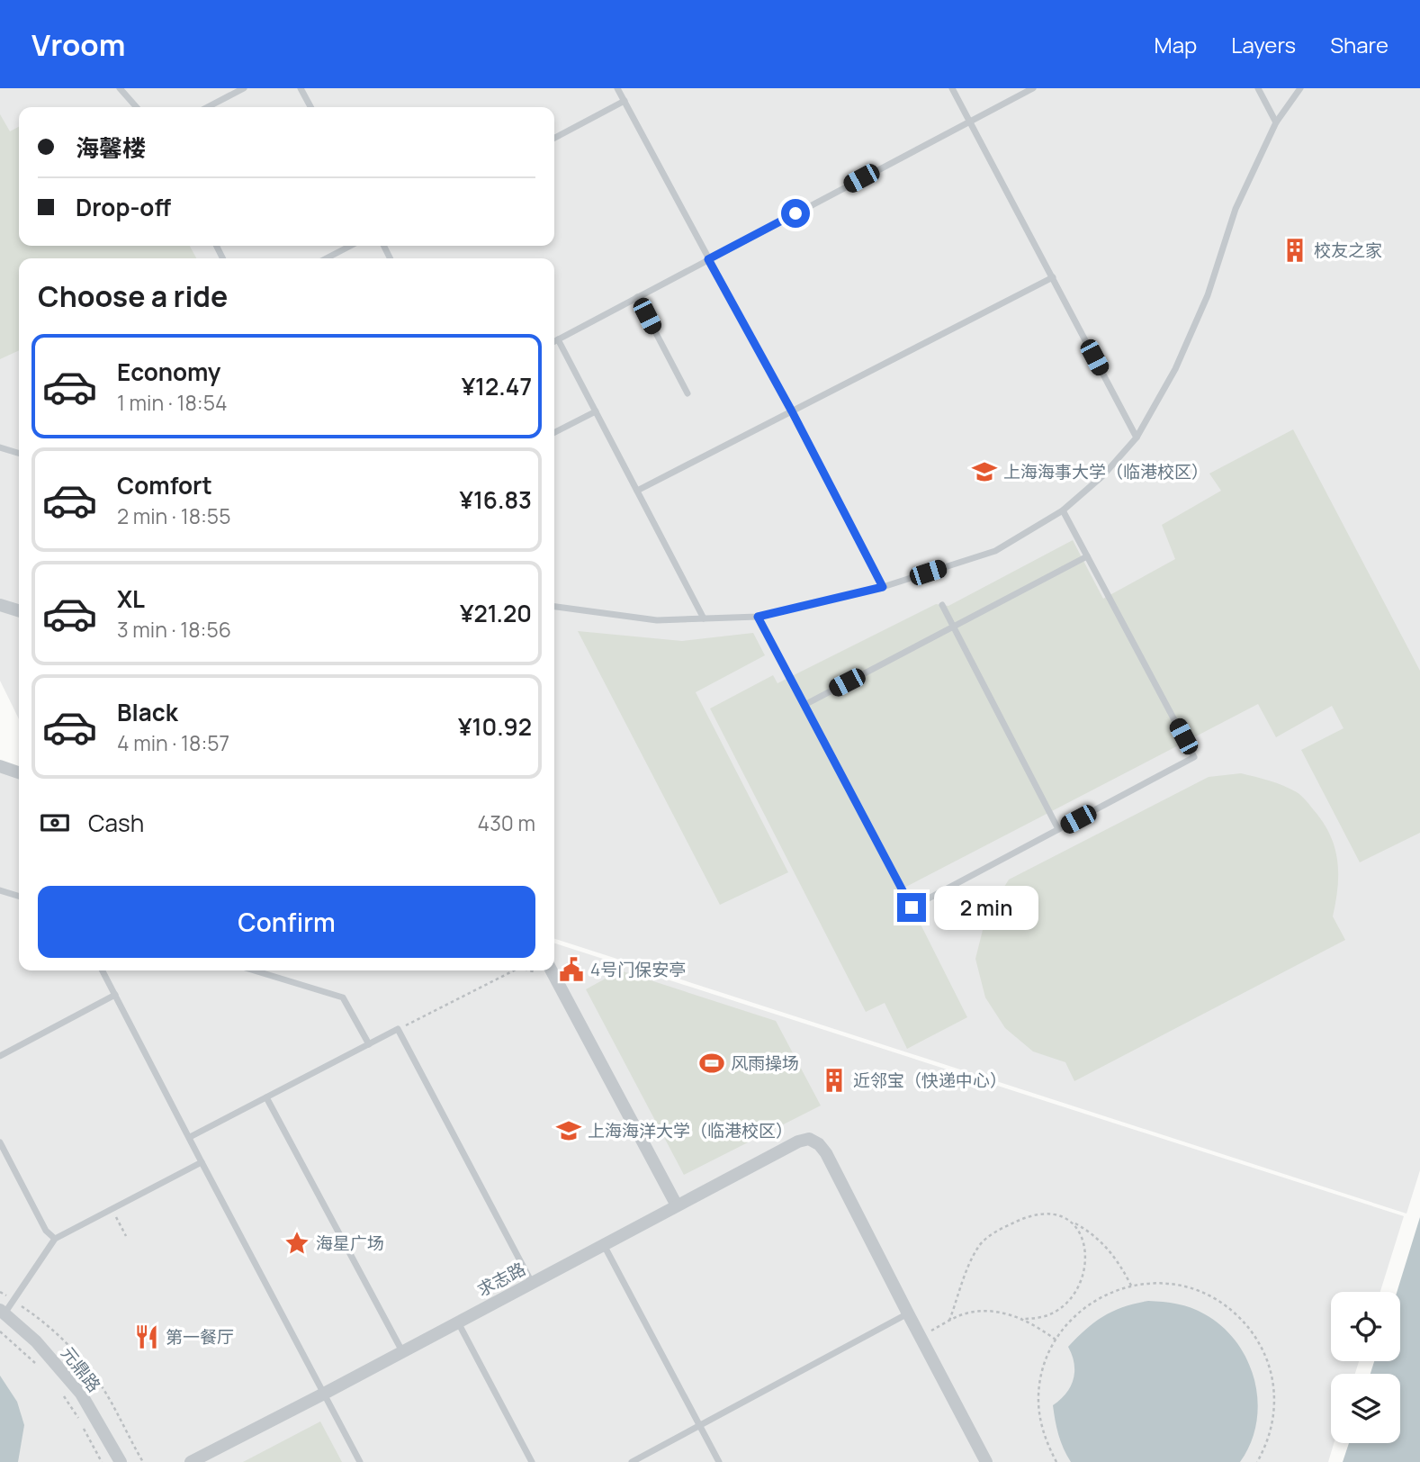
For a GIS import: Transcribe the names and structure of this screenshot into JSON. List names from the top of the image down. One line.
{"streets":{"street":["求志路","元鼎路"]},"places":{"building":["校友之家","近邻宝（快递中心）"],"school or university":["上海海事大学（临港校区）","上海海洋大学（临港校区）"],"public building":["4号门保安亭"],"sports":["风雨操场"],"place":["海星广场"],"restaurant":["第一餐厅"]},"page":{"header":"Vroom","nav":["Map","Layers","Share"],"banner":["海馨楼","Drop-off"],"heading":"Choose a ride","list":[{"name":"Economy","note":"1 min · 18:54","value":"¥12.47"},{"name":"Comfort","note":"2 min · 18:55","value":"¥16.83"},{"name":"XL","note":"3 min · 18:56","value":"¥21.20"},{"name":"Black","note":"4 min · 18:57","value":"¥10.92"}],"pay":["Cash","430 m"],"buttons":"Confirm","bubble":"2 min"}}
